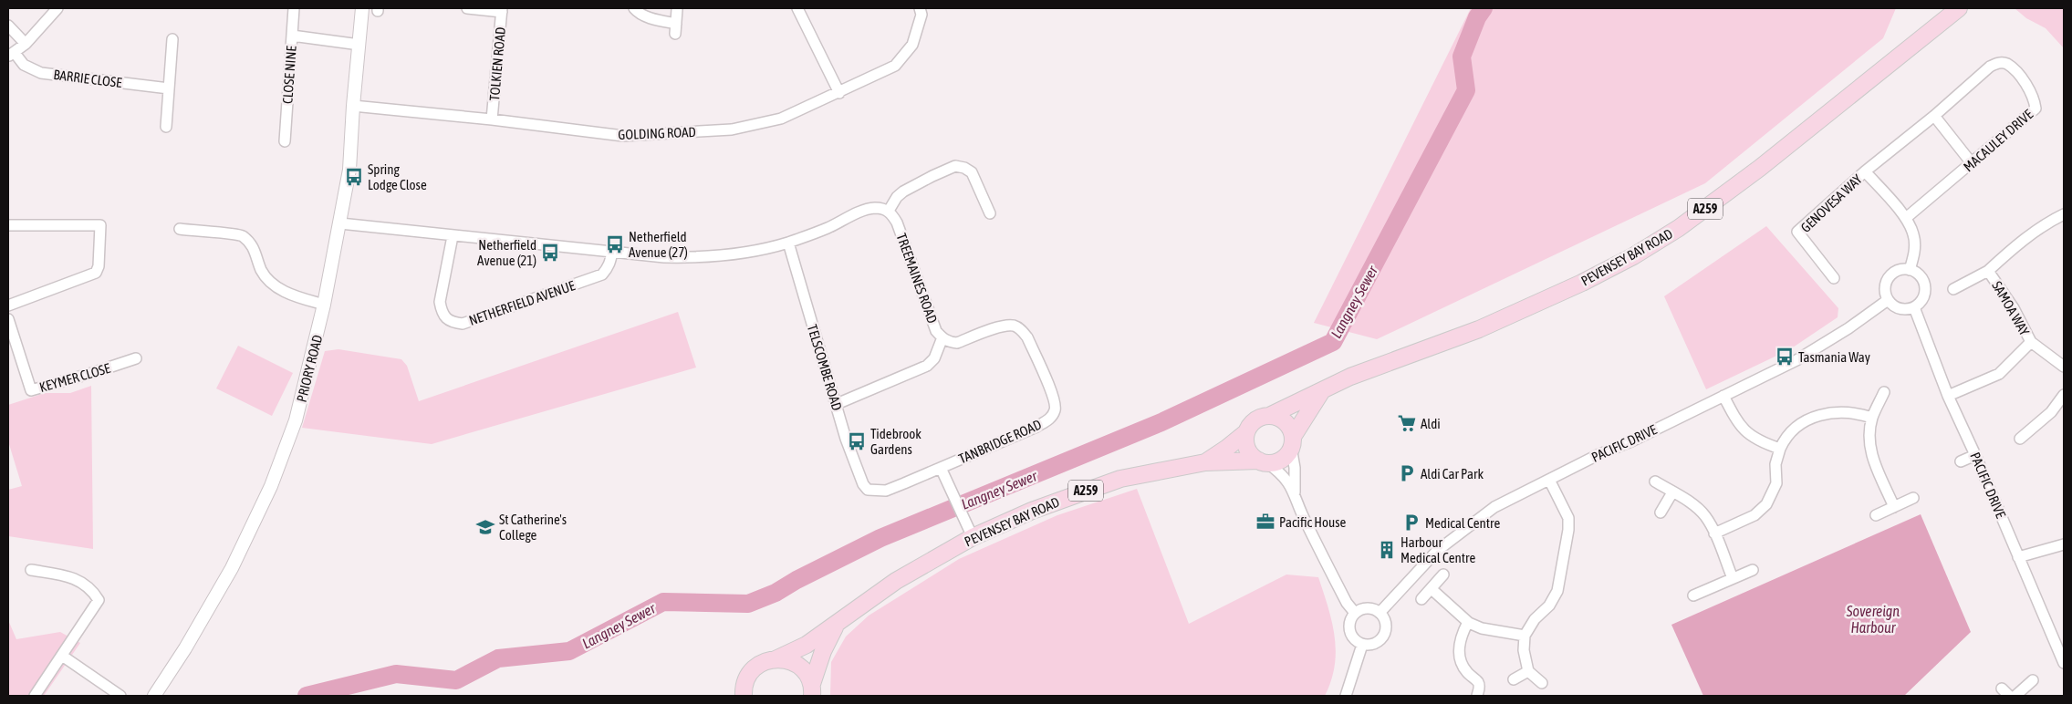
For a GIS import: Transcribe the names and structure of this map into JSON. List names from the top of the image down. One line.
{"streets":{"main road":["A259","PEVENSEY BAY ROAD"],"street":["TOLKIEN ROAD","CLOSE NINE","BARRIE CLOSE","GOLDING ROAD","MACAULEY DRIVE","GENOVESA WAY","TREEMAINES ROAD","NETHERFIELD AVENUE","SAMOA WAY","TELSCOMBE ROAD","PRIORY ROAD","KEYMER CLOSE","TANBRIDGE ROAD","PACIFIC DRIVE"]},"crossings":[["TOLKIEN ROAD","GOLDING ROAD"],["GOLDING ROAD","PRIORY ROAD"],["PEVENSEY BAY ROAD","TANBRIDGE ROAD"],["TREEMAINES ROAD","TANBRIDGE ROAD"],["SAMOA WAY","PACIFIC DRIVE"],["TELSCOMBE ROAD","TANBRIDGE ROAD"]],"water":["Langney Sewer","Sovereign Harbour"],"places":{"bus stop":["Spring Lodge Close","Netherfield Avenue (27)","Netherfield Avenue (21)","Tasmania Way","Tidebrook Gardens"],"supermarket":["Aldi"],"parking":["Aldi Car Park","Medical Centre"],"office":["Pacific House"],"school or university":["St Catherine's College"],"building":["Harbour Medical Centre"]}}
